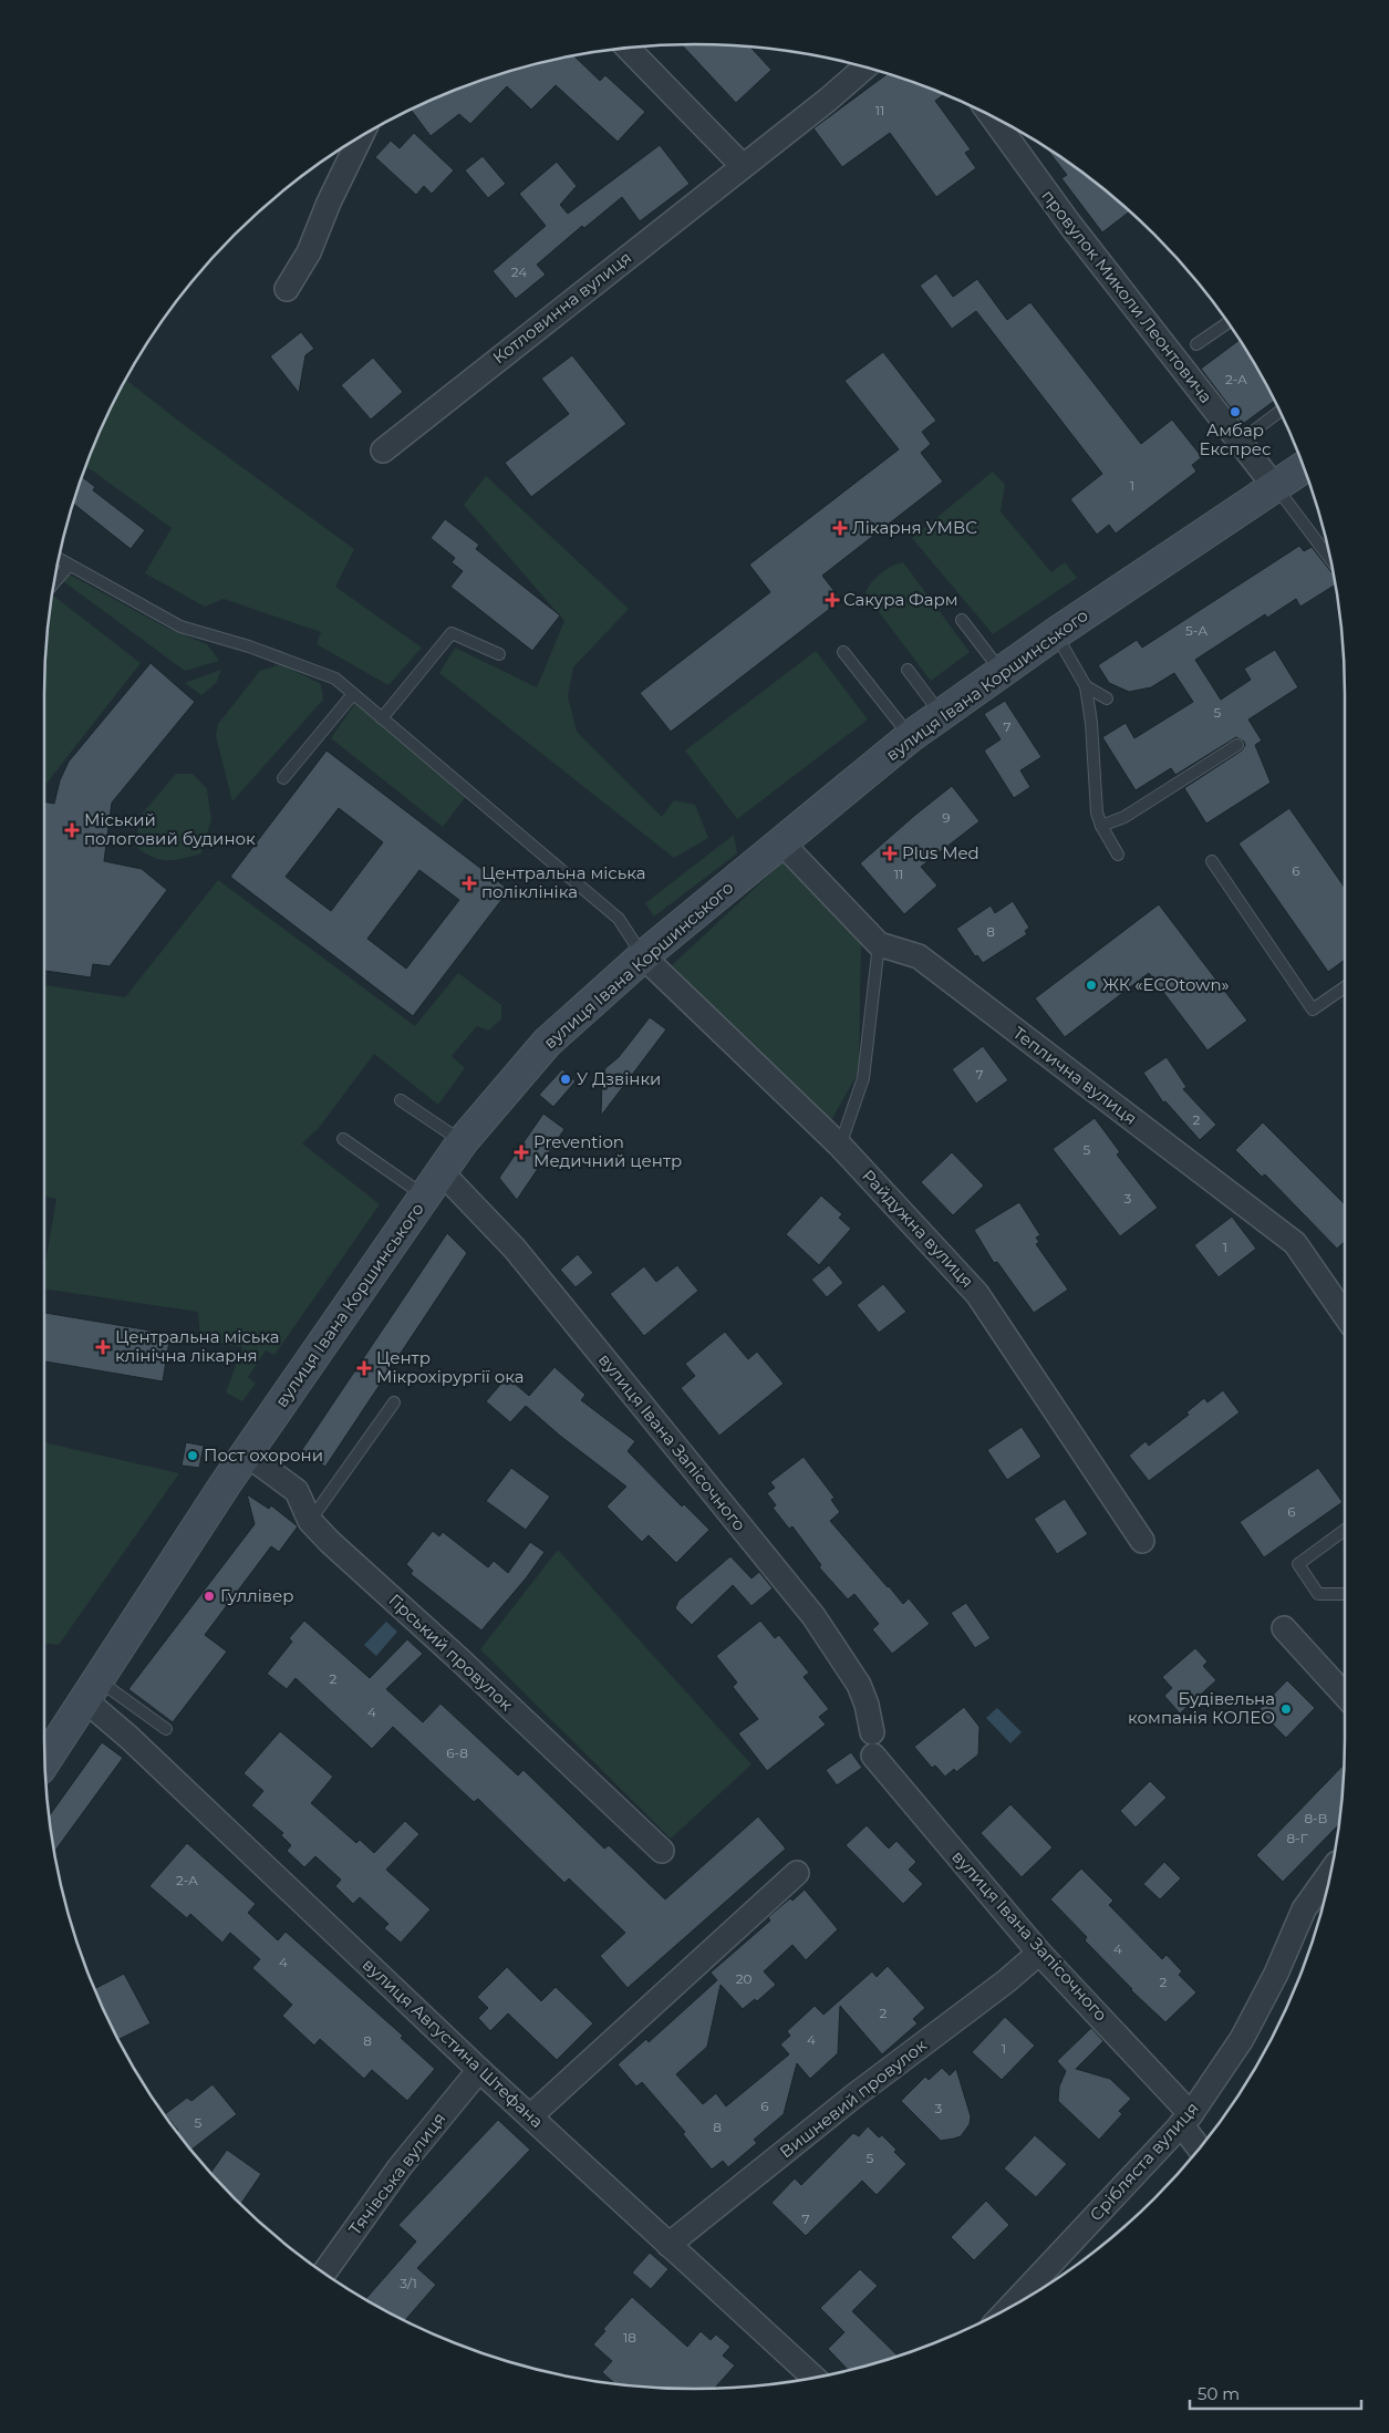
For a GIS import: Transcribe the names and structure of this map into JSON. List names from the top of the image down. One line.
{"streets":{"street":["провулок Миколи Леонтовича","Котловинна вулиця","вулиця Івана Коршинського","Теплична вулиця","Райдужна вулиця","вулиця Івана Запісочного","Гірський провулок","вулиця Августина Штефана","Вишневий провулок","Срібляста вулиця","Тячівська вулиця"]},"crossings":[["провулок Миколи Леонтовича","вулиця Івана Коршинського"],["вулиця Івана Коршинського","Теплична вулиця"],["вулиця Івана Коршинського","Райдужна вулиця"],["вулиця Івана Коршинського","вулиця Івана Запісочного"],["вулиця Івана Коршинського","Гірський провулок"],["вулиця Івана Коршинського","вулиця Августина Штефана"],["вулиця Івана Запісочного","Вишневий провулок"],["вулиця Івана Запісочного","Срібляста вулиця"],["вулиця Августина Штефана","Вишневий провулок"],["вулиця Августина Штефана","Тячівська вулиця"]],"places":{"other":["Амбар Експрес","ЖК «ECOtown»","У Дзвінки","Пост охорони","Гуллівер","Будівельна компанія КОЛЕО"],"health":["Лікарня УМВС","Сакура Фарм","Міський пологовий будинок","Plus Med","Центральна міська поліклініка","Prevention Медичний центр","Центральна міська клінічна лікарня","Центр Мікрохірургії ока"]},"house_numbers":["11","24","2-А","1","5-А","5","7","9","6","11","8","7","2","5","3","1","6","2","4","6-8","8-В","8-Г","2-А","4","4","20","2","2","4","8","1","6","3","5","8","5","7","3/1","18"],"scale_bar":"50 m"}
